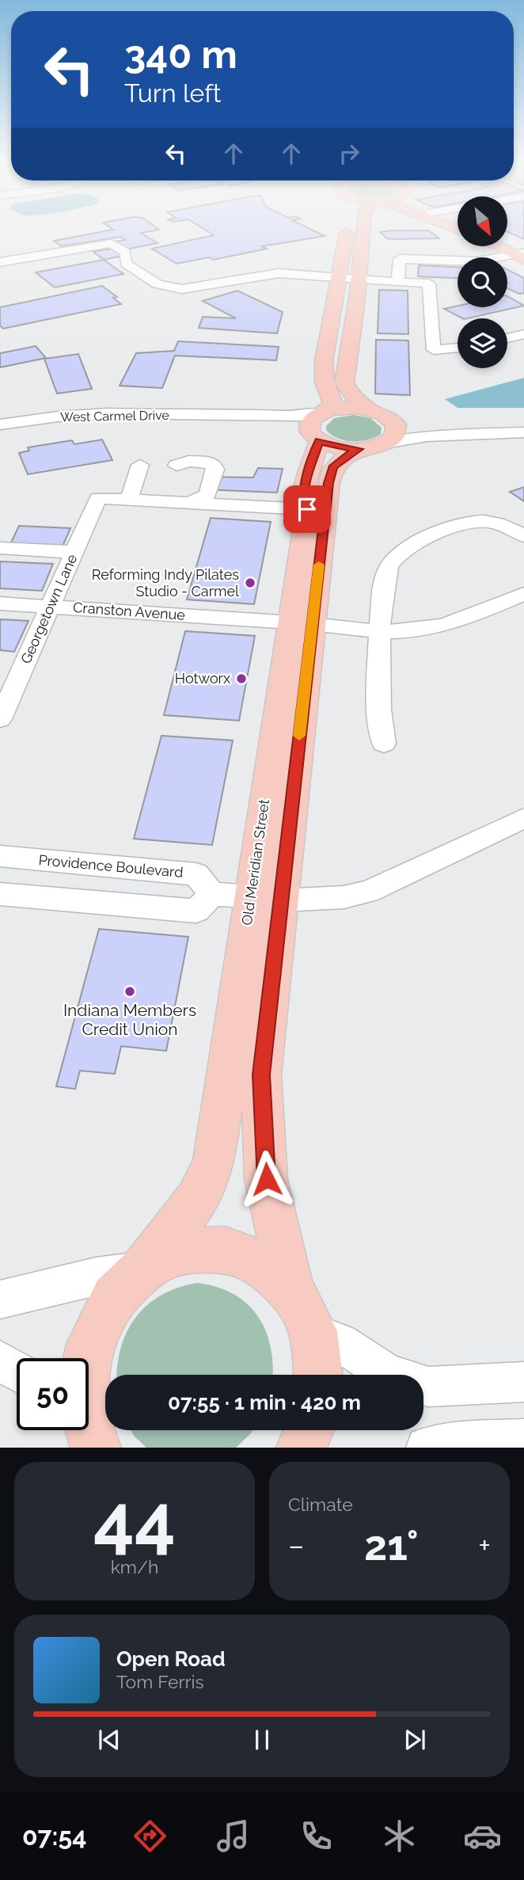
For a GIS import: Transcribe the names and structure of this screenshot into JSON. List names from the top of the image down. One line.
{"streets":{"main road":["Old Meridian Street"],"street":["West Carmel Drive","Georgetown Lane","Cranston Avenue","Providence Boulevard"]},"crossings":[["West Carmel Drive","Old Meridian Street"],["Georgetown Lane","Cranston Avenue"],["Cranston Avenue","Old Meridian Street"]],"places":["Reforming Indy Pilates Studio - Carmel","Hotworx","Indiana Members Credit Union"],"north":"bottom right","page":{"turn":["340 m","Turn left"],"limit":"50","trip":"07:55 · 1 min · 420 m","tile":[["44","km/h"],"Climate"],"heat":["−","21°","+"],"song":["Open Road","Tom Ferris"],"tabs":"07:54"}}
